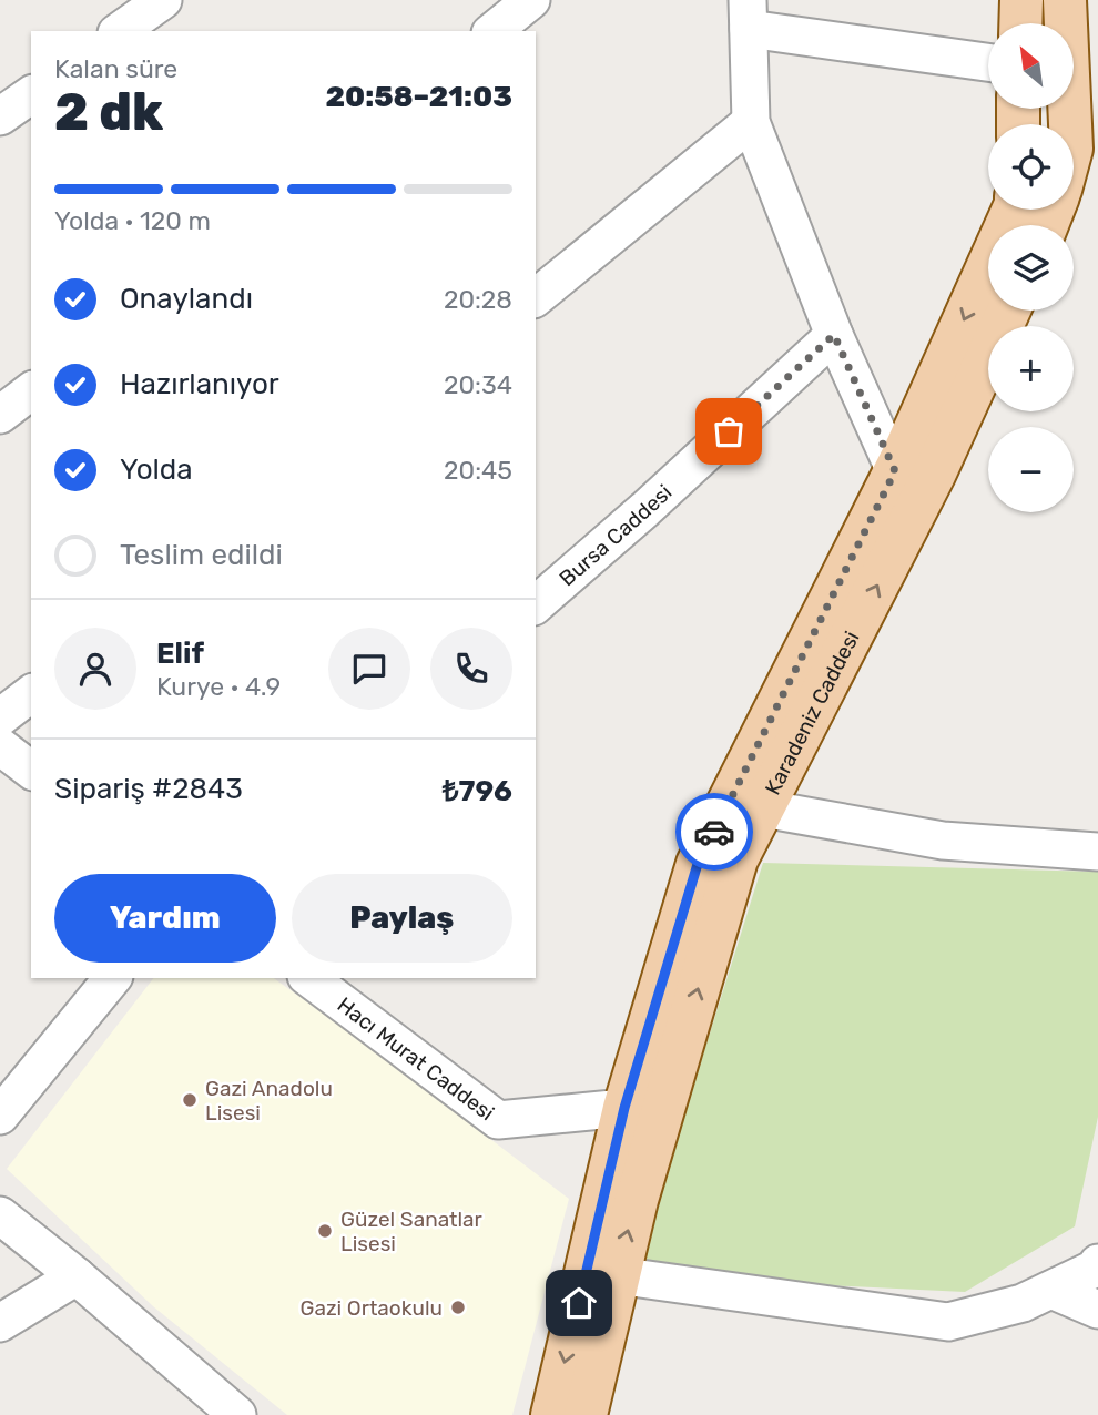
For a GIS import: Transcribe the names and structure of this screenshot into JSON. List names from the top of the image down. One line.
{"streets":{"main road":["Karadeniz Caddesi"],"street":["Bursa Caddesi","Hacı Murat Caddesi"]},"crossings":[["Karadeniz Caddesi","Hacı Murat Caddesi"]],"places":["Gazi Anadolu Lisesi","Güzel Sanatlar Lisesi","Gazi Ortaokulu"],"north":"top left","page":{"map_buttons":["+","−"],"heading":["2 dk","Kalan süre","20:58–21:03"],"panel":["Elif","Kurye · 4.9","Sipariş #2843","₺796"],"bar":"Yolda · 120 m","list":[["Onaylandı","20:28"],["Hazırlanıyor","20:34"],["Yolda","20:45"],"Teslim edildi"],"buttons":["Yardım","Paylaş"]}}
